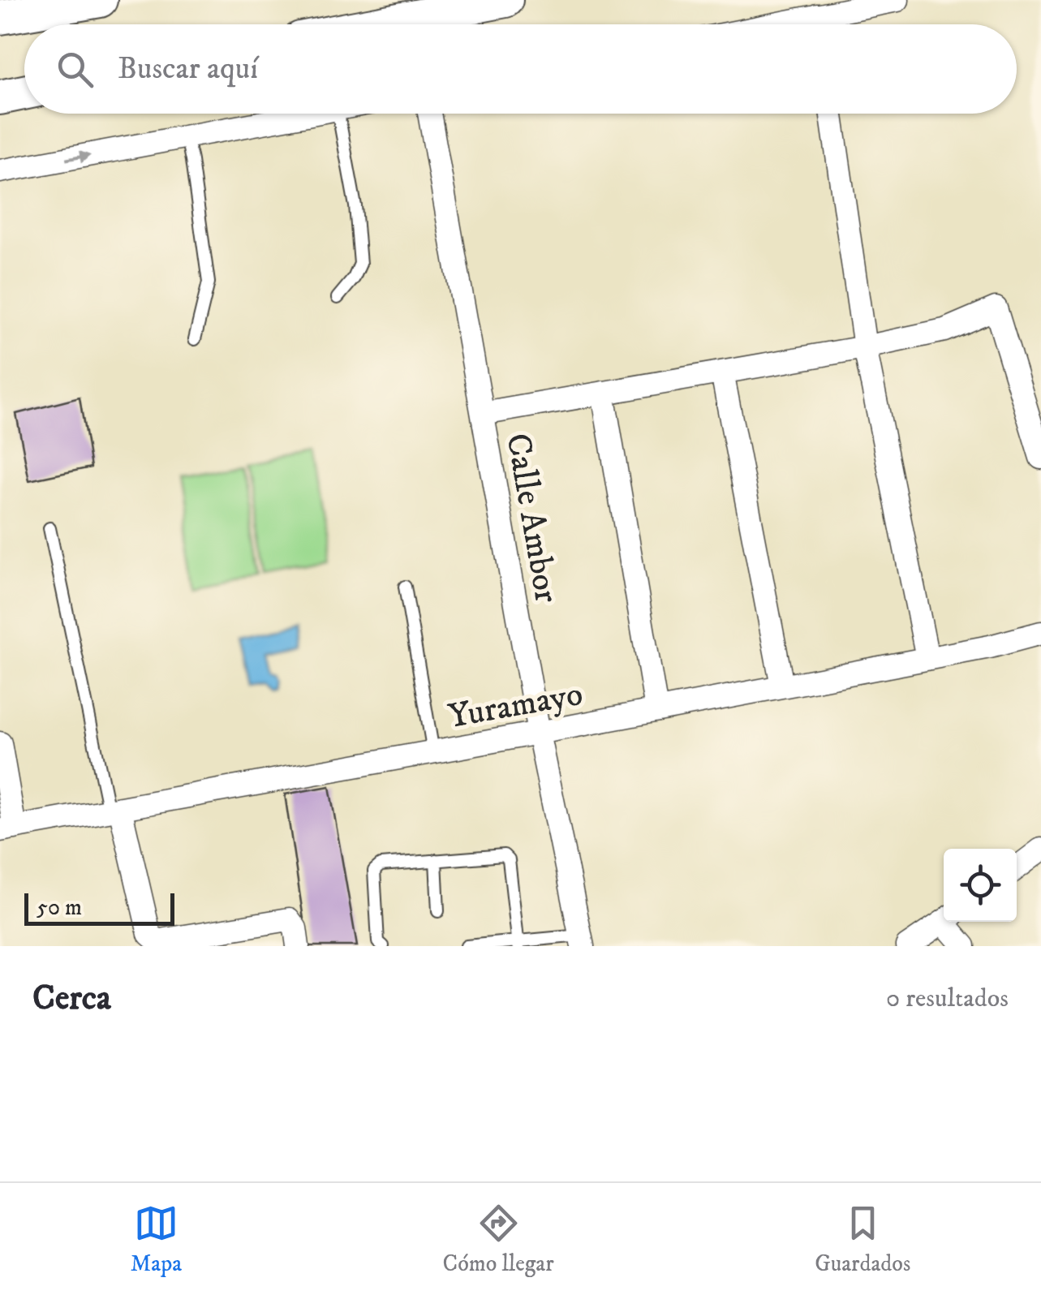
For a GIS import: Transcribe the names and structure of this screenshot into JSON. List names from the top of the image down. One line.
{"streets":{"street":["Calle Ambor","Yuramayo"]},"crossings":[["Calle Ambor","Yuramayo"]],"scale_bar":"50 m","page":{"search":"Buscar aquí","scale":"50 m","heading":["Cerca","0 resultados"],"nav":["Mapa","Cómo llegar","Guardados"]}}
